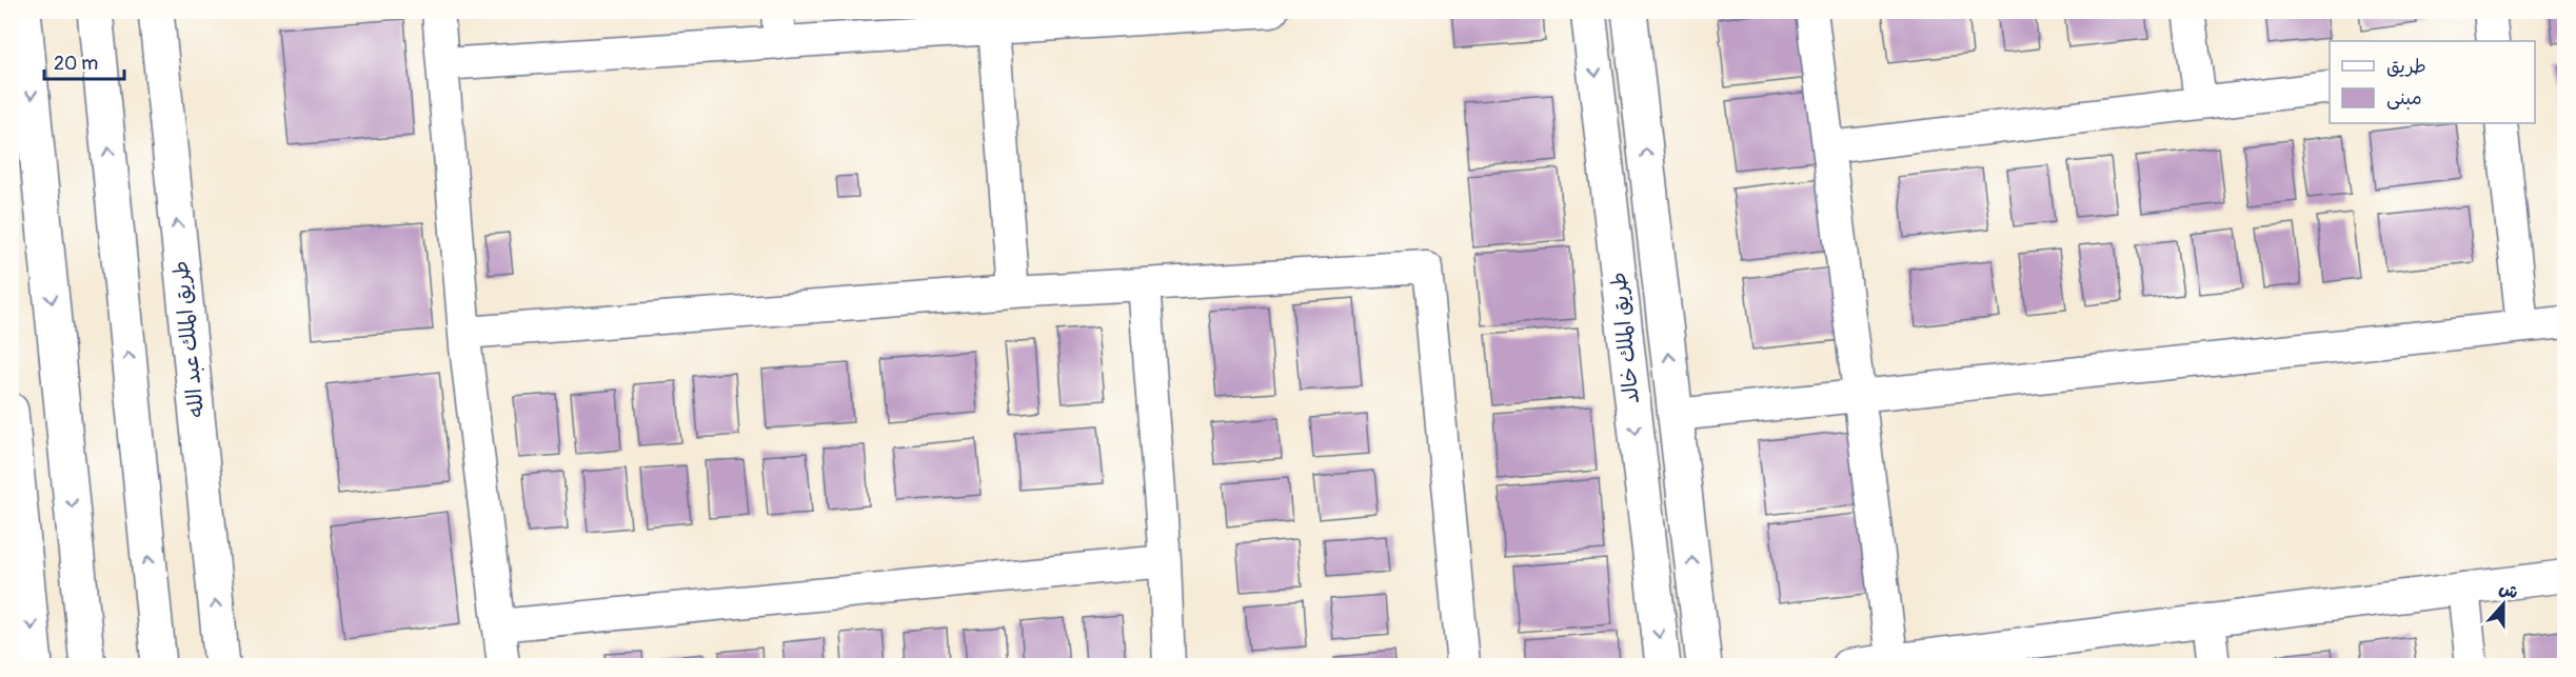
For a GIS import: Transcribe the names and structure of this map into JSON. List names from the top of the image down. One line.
{"streets":{"main road":["طريق الملك خالد","طريق الملك عبد الله"]},"legend":["طريق","مبنى"],"scale_bar":"20 m","north":"top"}
